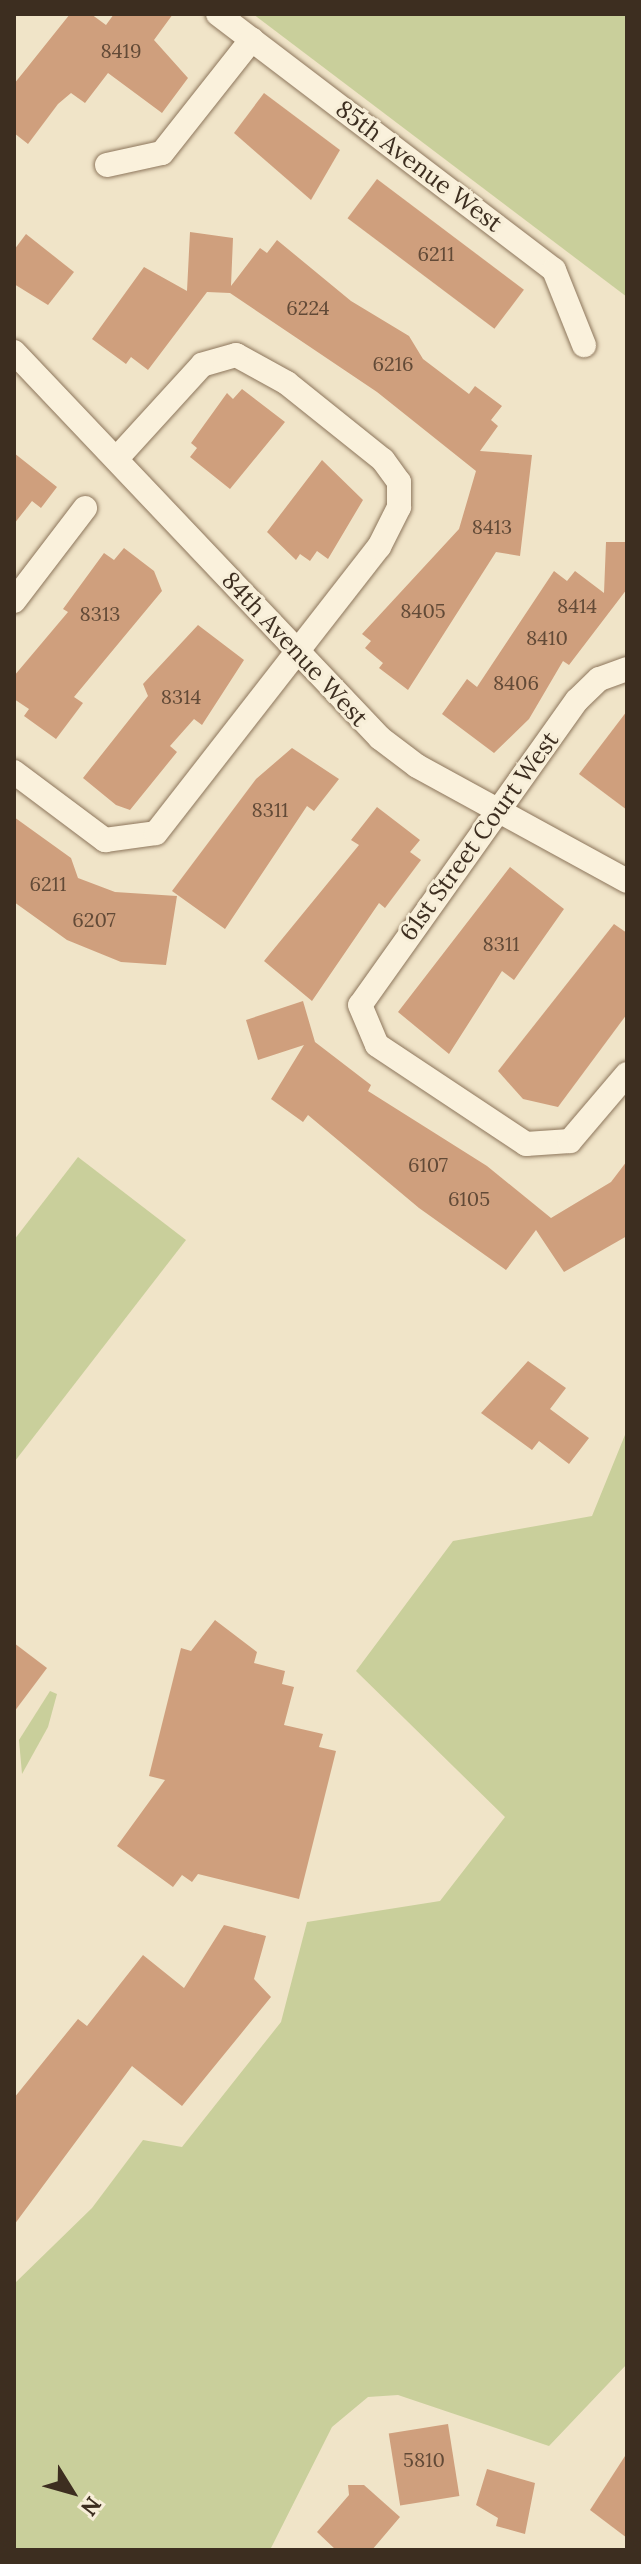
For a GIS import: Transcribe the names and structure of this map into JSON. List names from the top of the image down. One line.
{"streets":{"street":["85th Avenue West","84th Avenue West","61st Street Court West"]},"crossings":[["84th Avenue West","61st Street Court West"]],"house_numbers":["8419","6211","6224","6216","8413","8414","8405","8313","8410","8406","8314","8311","6211","6207","8311","6107","6105","5810"],"north":"bottom right"}
